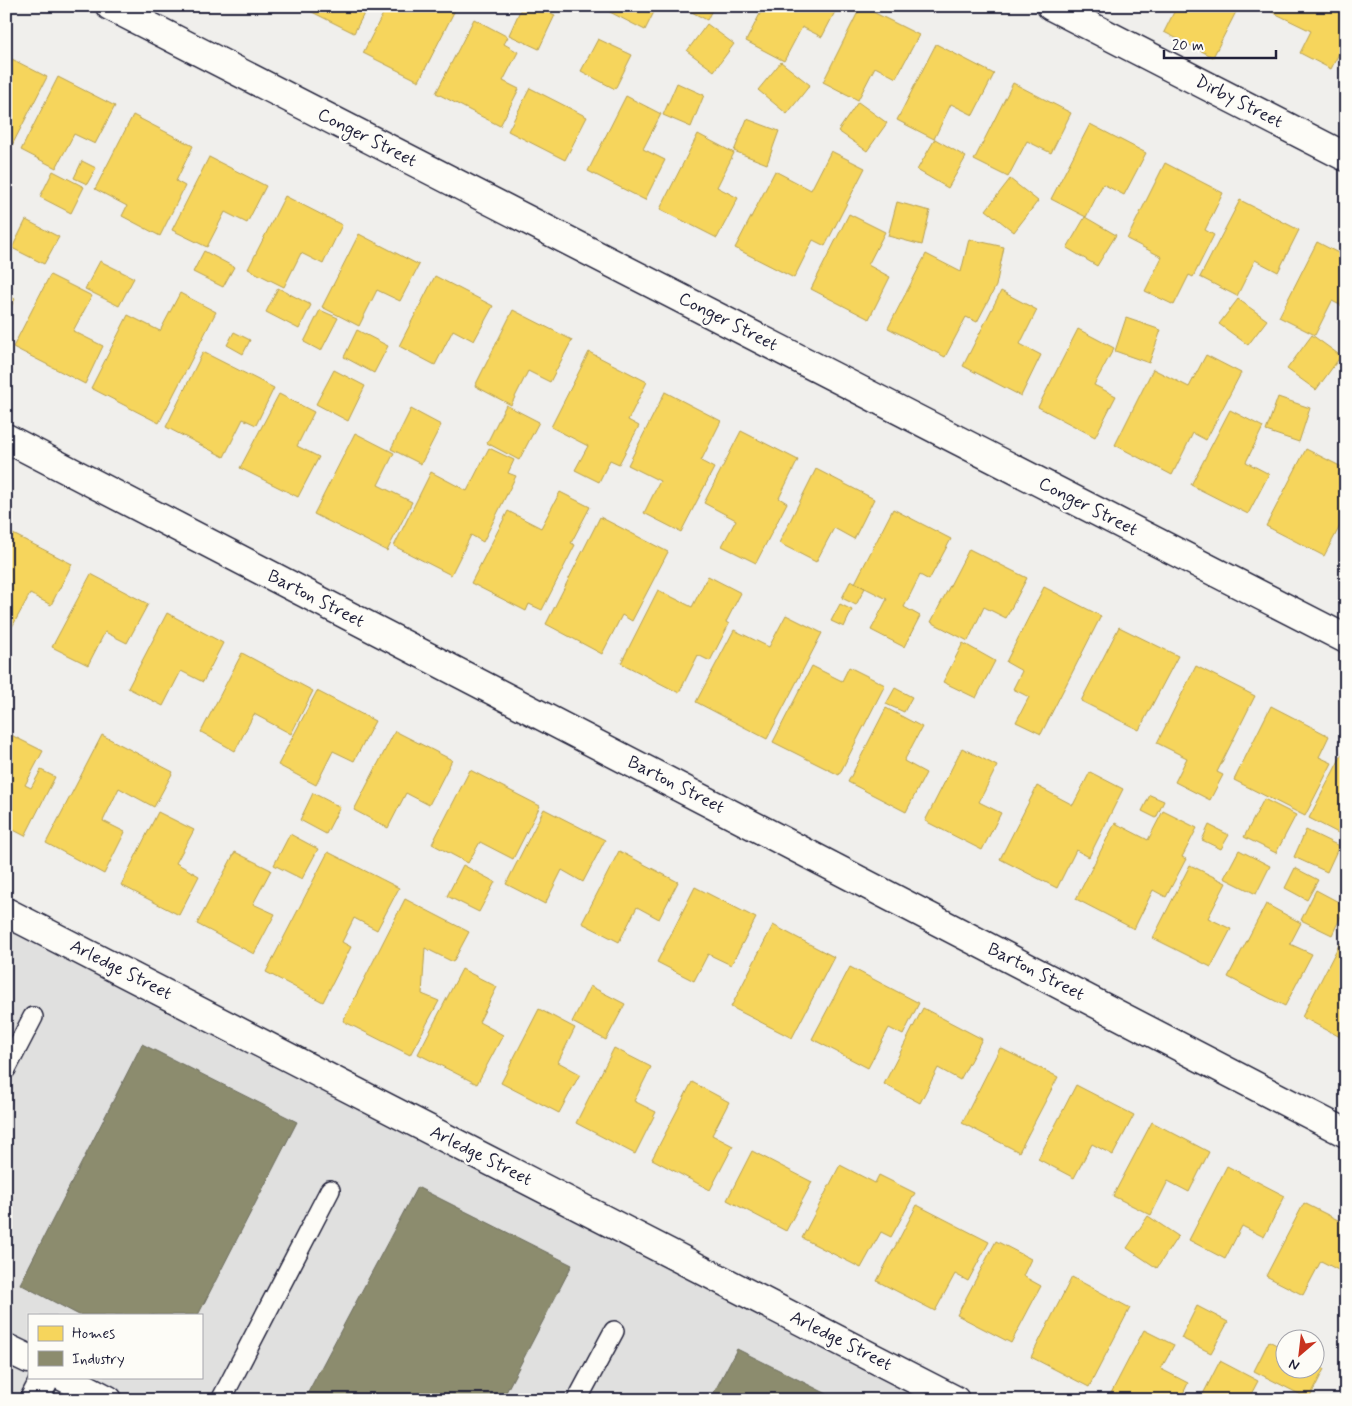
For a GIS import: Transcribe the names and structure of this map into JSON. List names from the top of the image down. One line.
{"streets":{"street":["Dirby Street","Conger Street","Barton Street","Arledge Street"]},"legend":["Homes","Industry"],"scale_bar":"20 m","north":"bottom left"}
